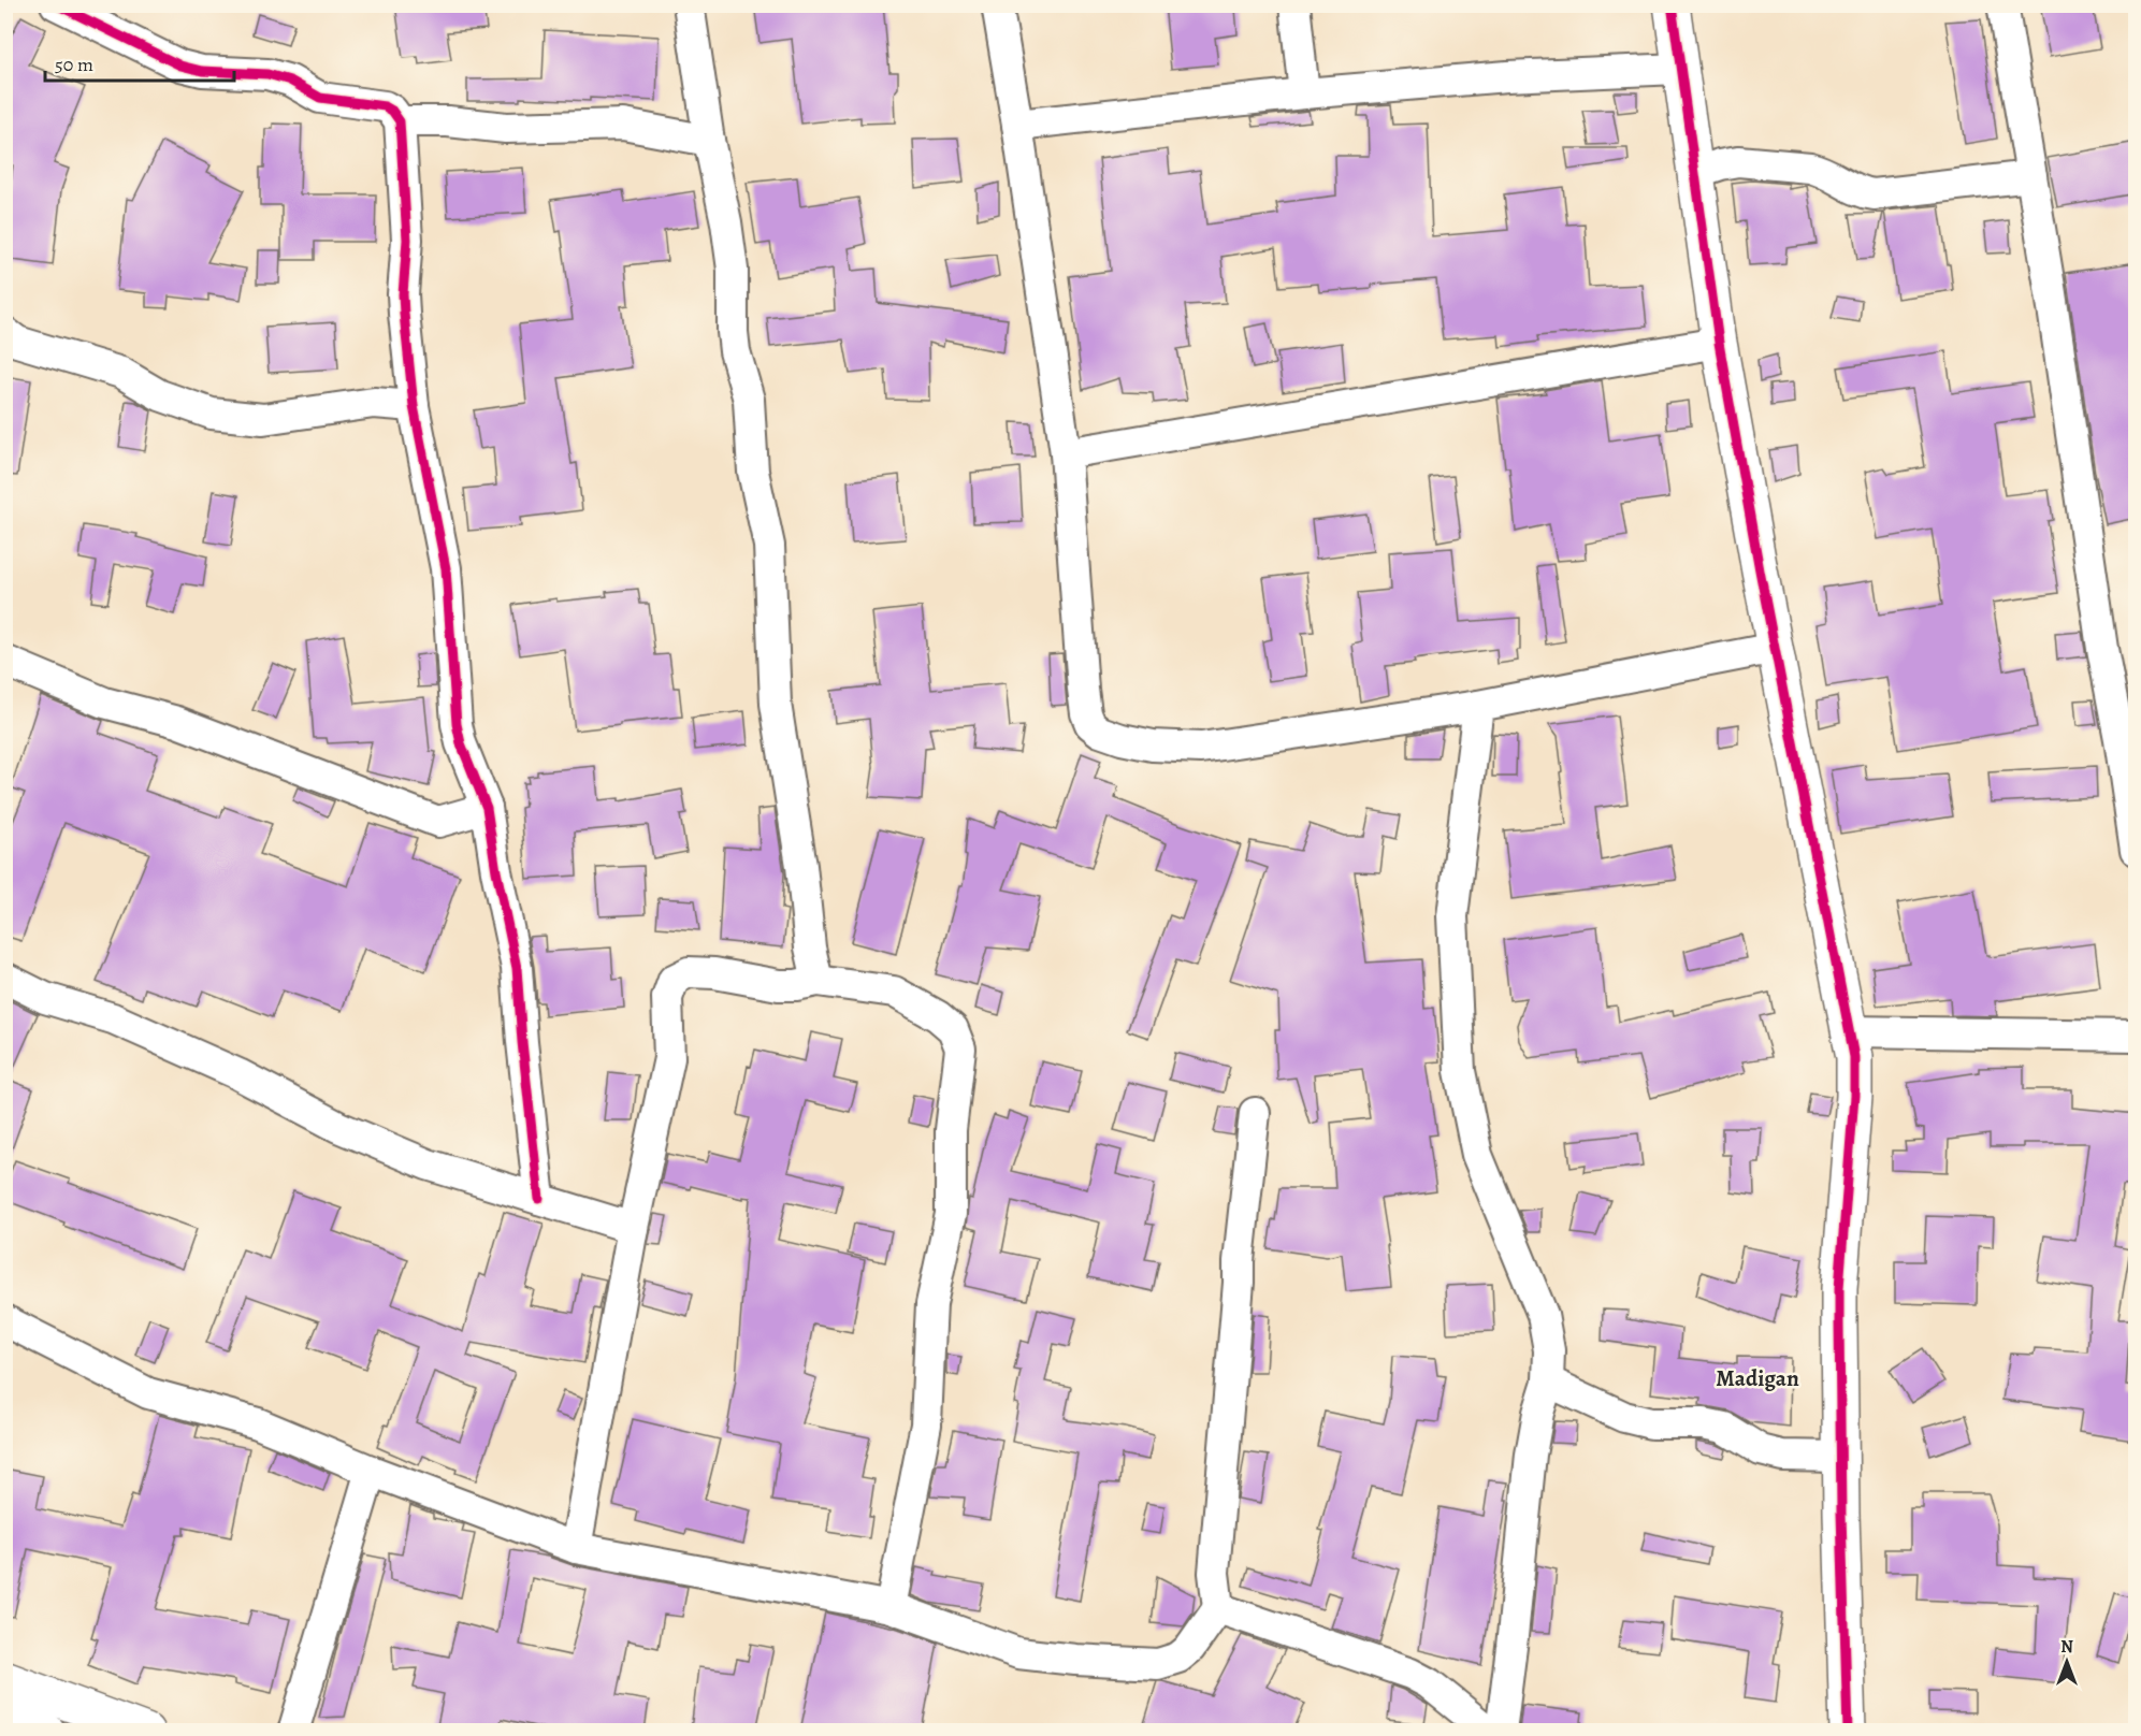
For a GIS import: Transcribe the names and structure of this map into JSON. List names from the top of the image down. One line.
{"districts":["Madigan"],"scale_bar":"50 m","north":"top"}
